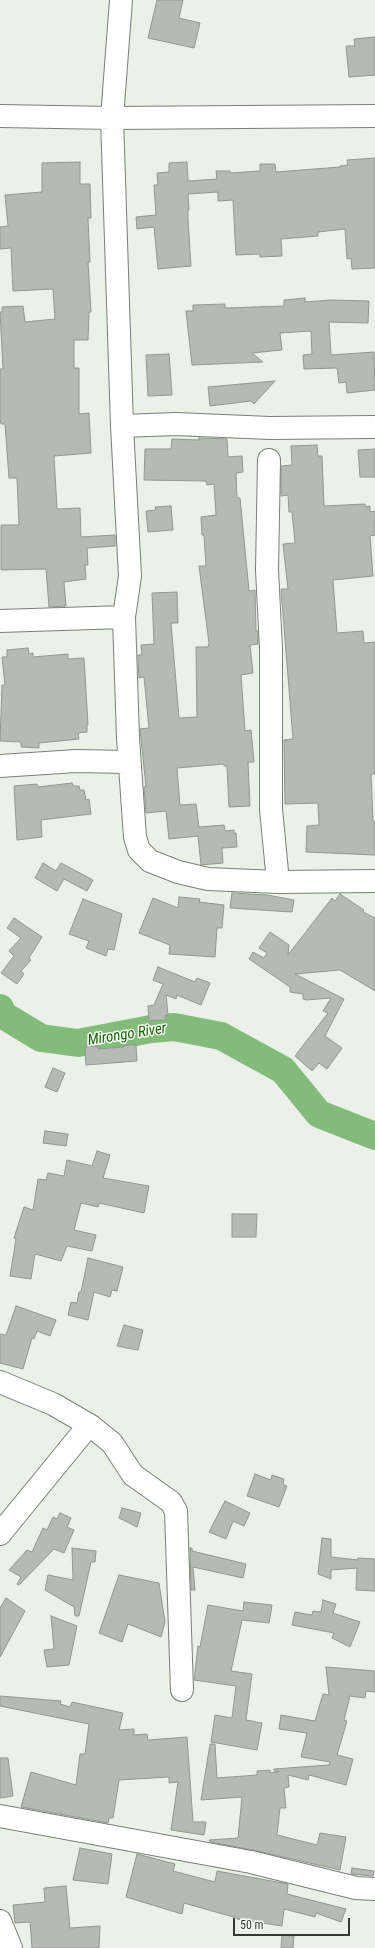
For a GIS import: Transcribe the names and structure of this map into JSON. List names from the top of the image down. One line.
{"water":["Mirongo River"],"scale_bar":"50 m"}
